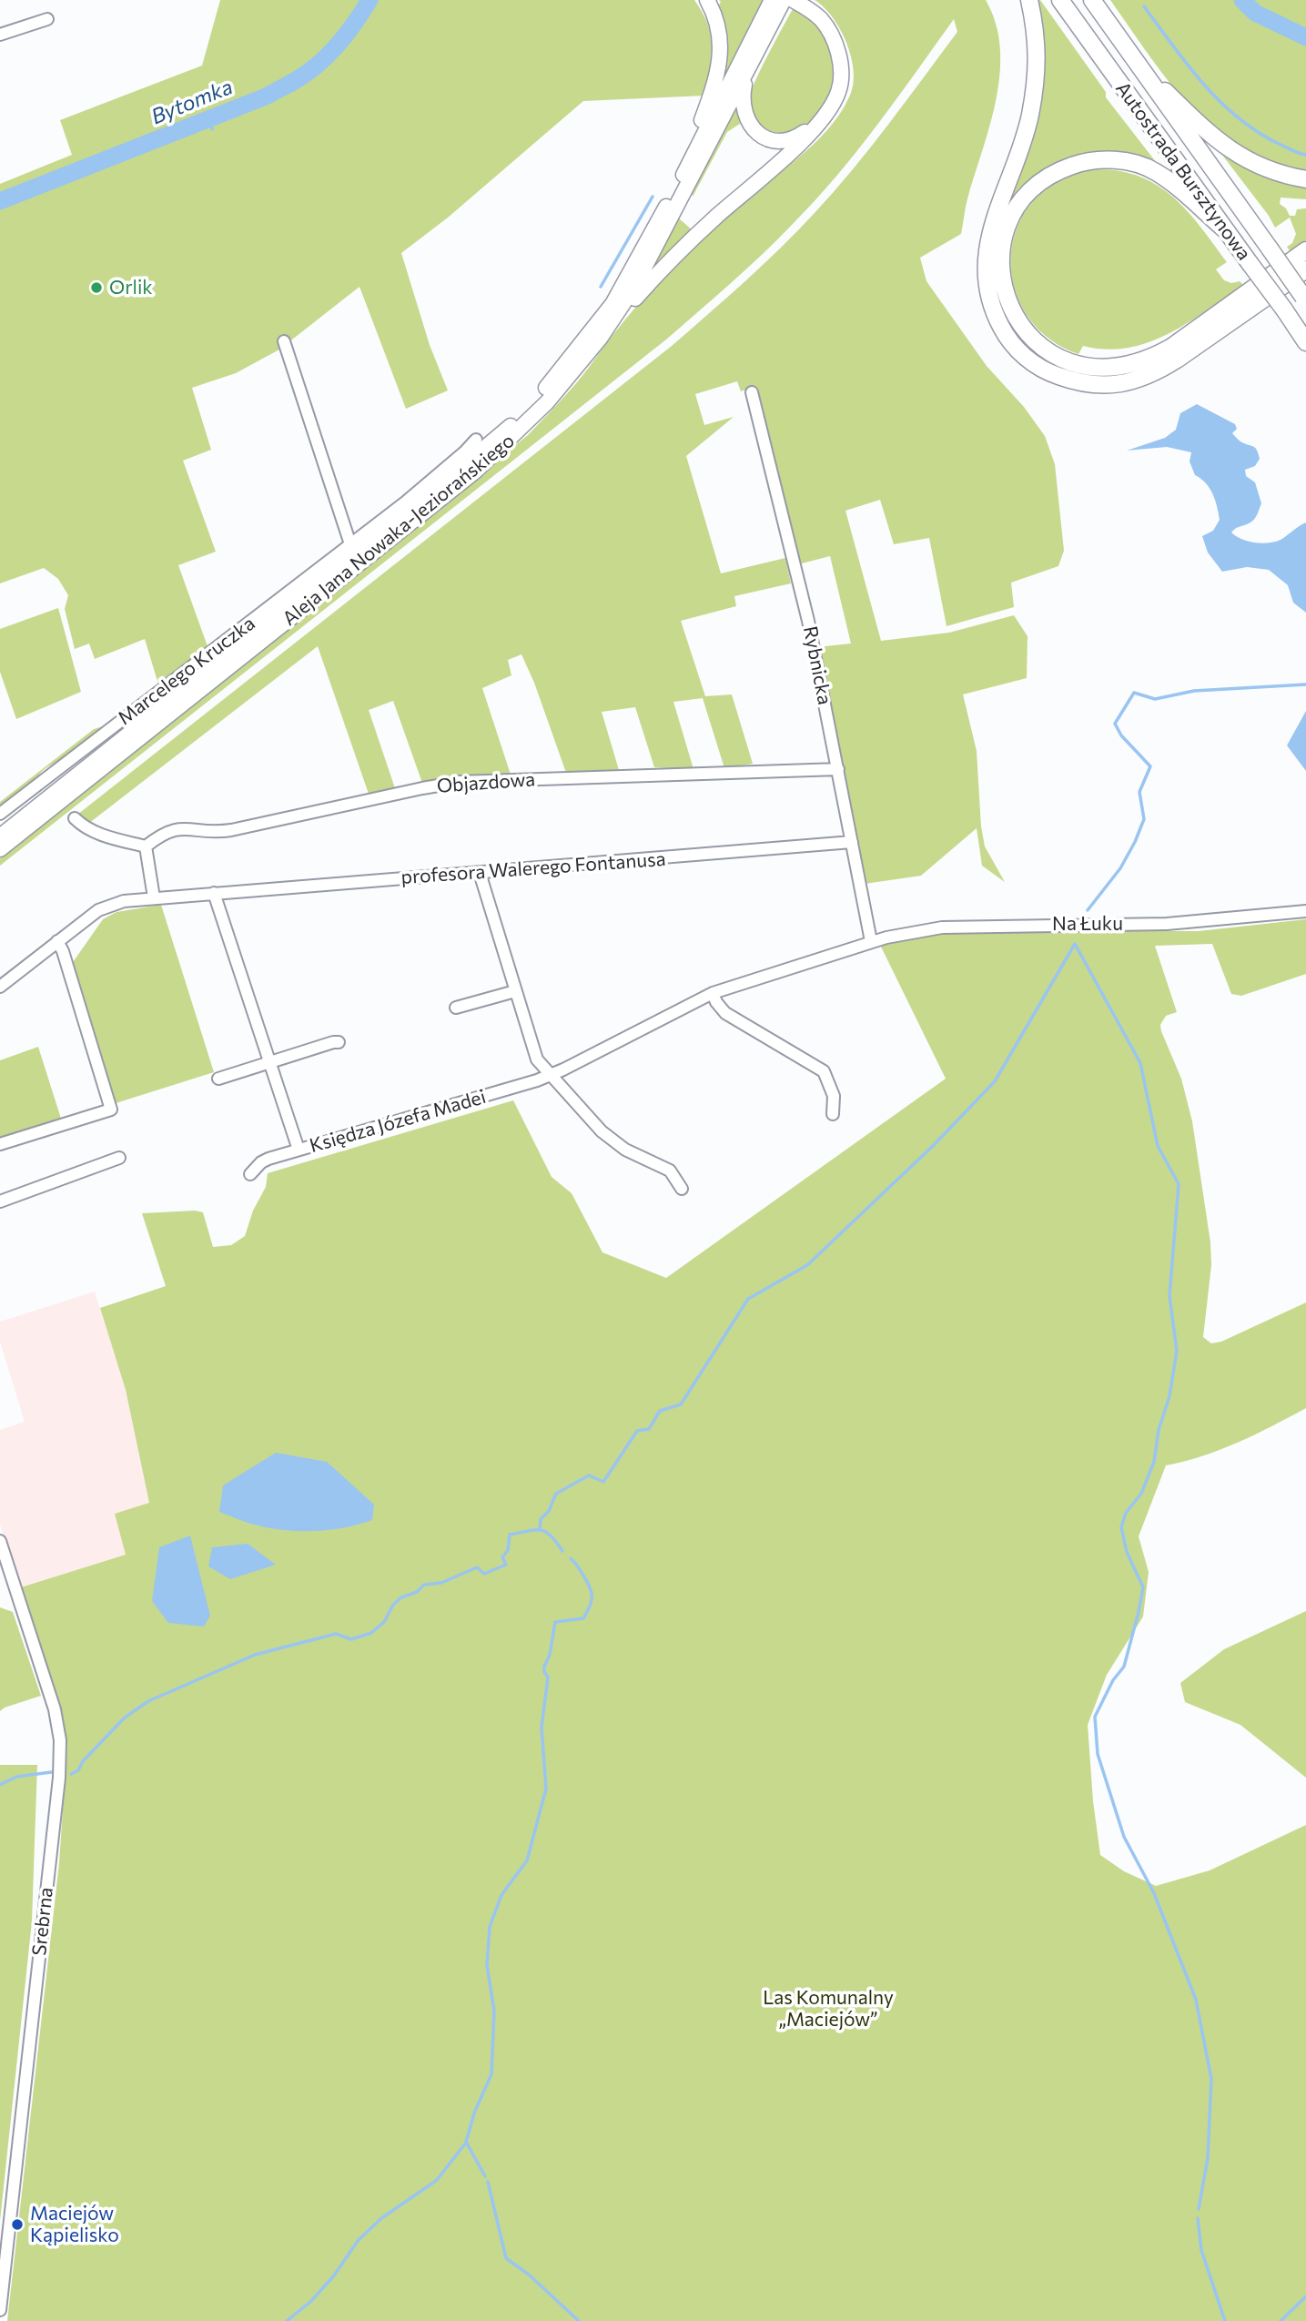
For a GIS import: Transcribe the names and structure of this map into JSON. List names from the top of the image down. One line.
{"streets":{"highway":["Autostrada Bursztynowa"],"main road":["Aleja Jana Nowaka-Jeziorańskiego"],"street":["Rybnicka","Marcelego Kruczka","Objazdowa","profesora Walerego Fontanusa","Na Łuku","Księdza Józefa Madei","Srebrna"]},"crossings":[["Rybnicka","Objazdowa"],["Rybnicka","profesora Walerego Fontanusa"],["Rybnicka","Na Łuku"],["Rybnicka","Księdza Józefa Madei"],["Na Łuku","Księdza Józefa Madei"]],"water":["Bytomka"],"parks":["Las Komunalny „Maciejów”"],"places":["Orlik","Maciejów Kąpielisko"]}
